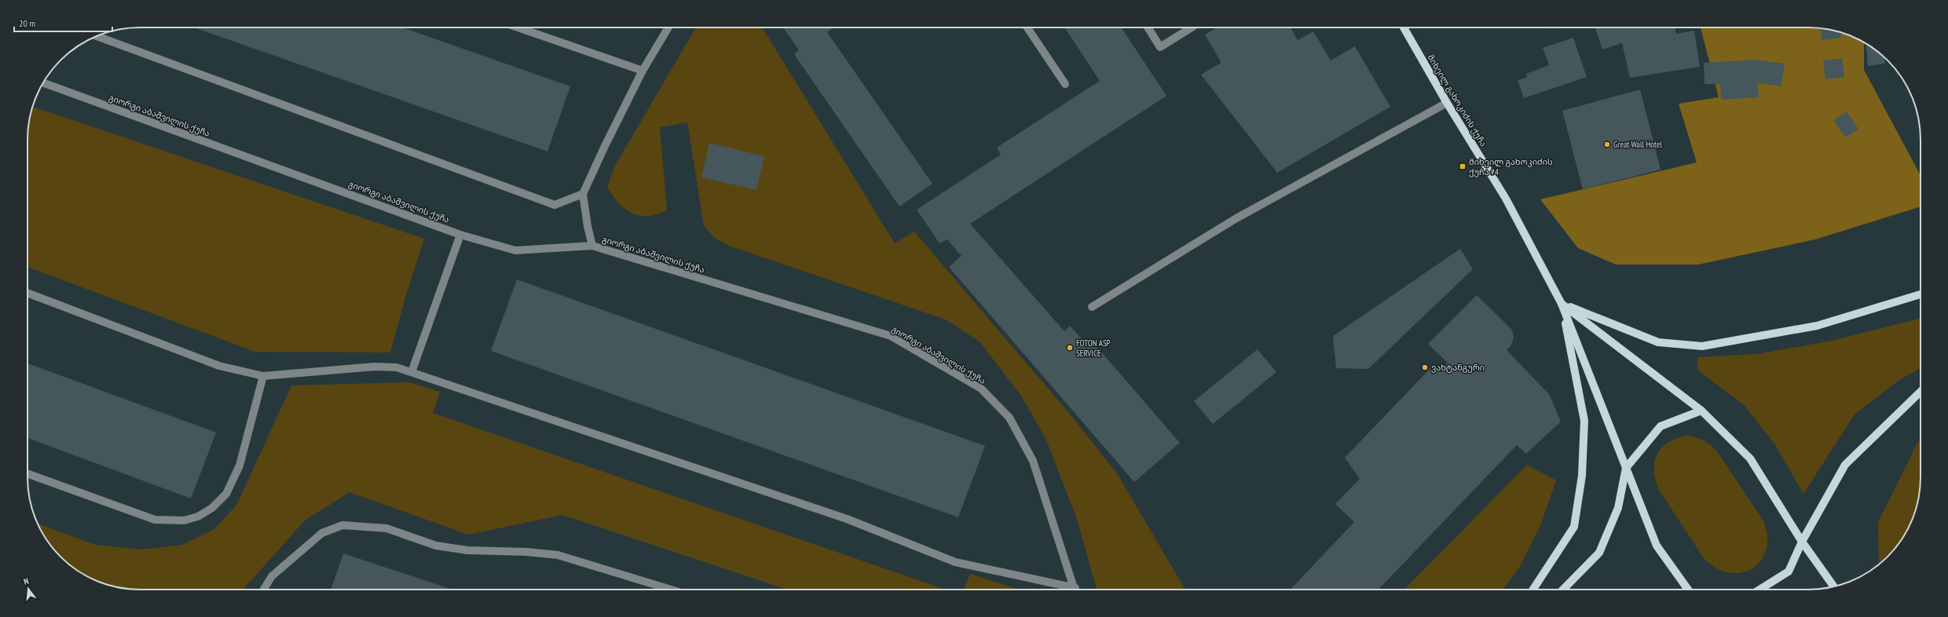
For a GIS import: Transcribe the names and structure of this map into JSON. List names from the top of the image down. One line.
{"streets":{"main road":["მიხეილ გახოკიძის ქუჩა"],"street":["გიორგი აბაშვილის ქუჩა"]},"places":{"other":["Great Wall Hotel","FOTON ASP SERVICE","ვახტანგური"],"transit":["მიხეილ გახოკიძის ქუჩა #4"]},"scale_bar":"20 m","north":"top"}
